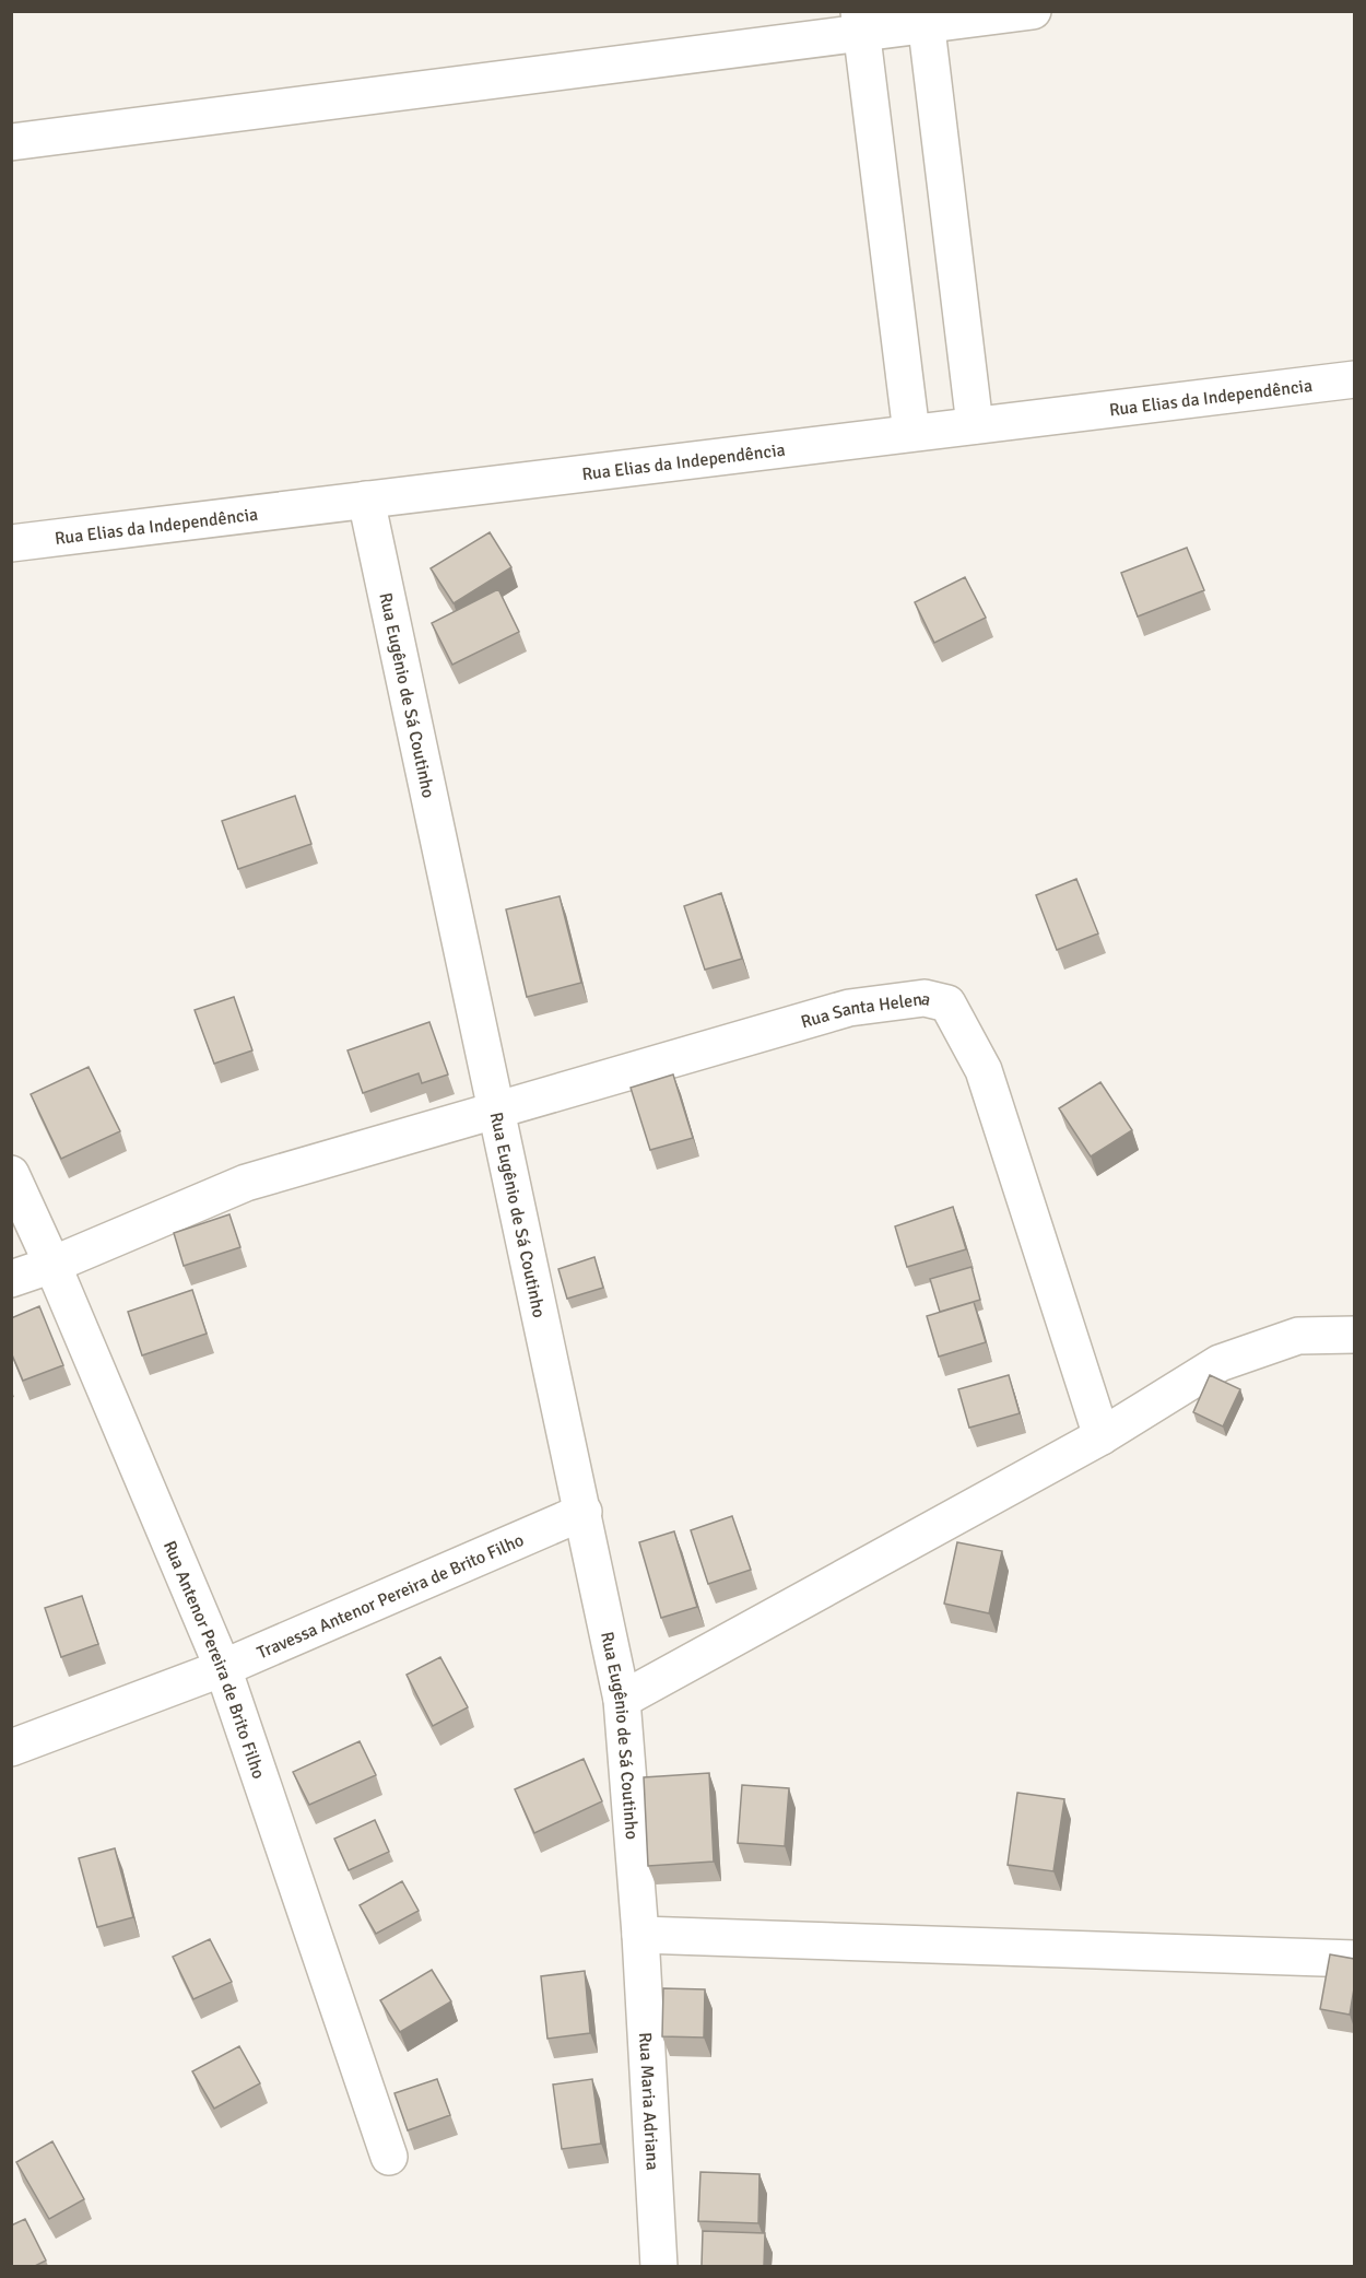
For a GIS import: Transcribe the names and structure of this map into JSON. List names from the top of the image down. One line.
{"streets":{"street":["Rua Elias da Independência","Rua Eugênio de Sá Coutinho","Rua Santa Helena","Travessa Antenor Pereira de Brito Filho","Rua Antenor Pereira de Brito Filho","Rua Maria Adriana"]},"crossings":[["Rua Elias da Independência","Rua Eugênio de Sá Coutinho"],["Rua Eugênio de Sá Coutinho","Rua Santa Helena"],["Rua Eugênio de Sá Coutinho","Travessa Antenor Pereira de Brito Filho"],["Rua Eugênio de Sá Coutinho","Rua Maria Adriana"],["Rua Santa Helena","Rua Antenor Pereira de Brito Filho"],["Travessa Antenor Pereira de Brito Filho","Rua Antenor Pereira de Brito Filho"]]}
